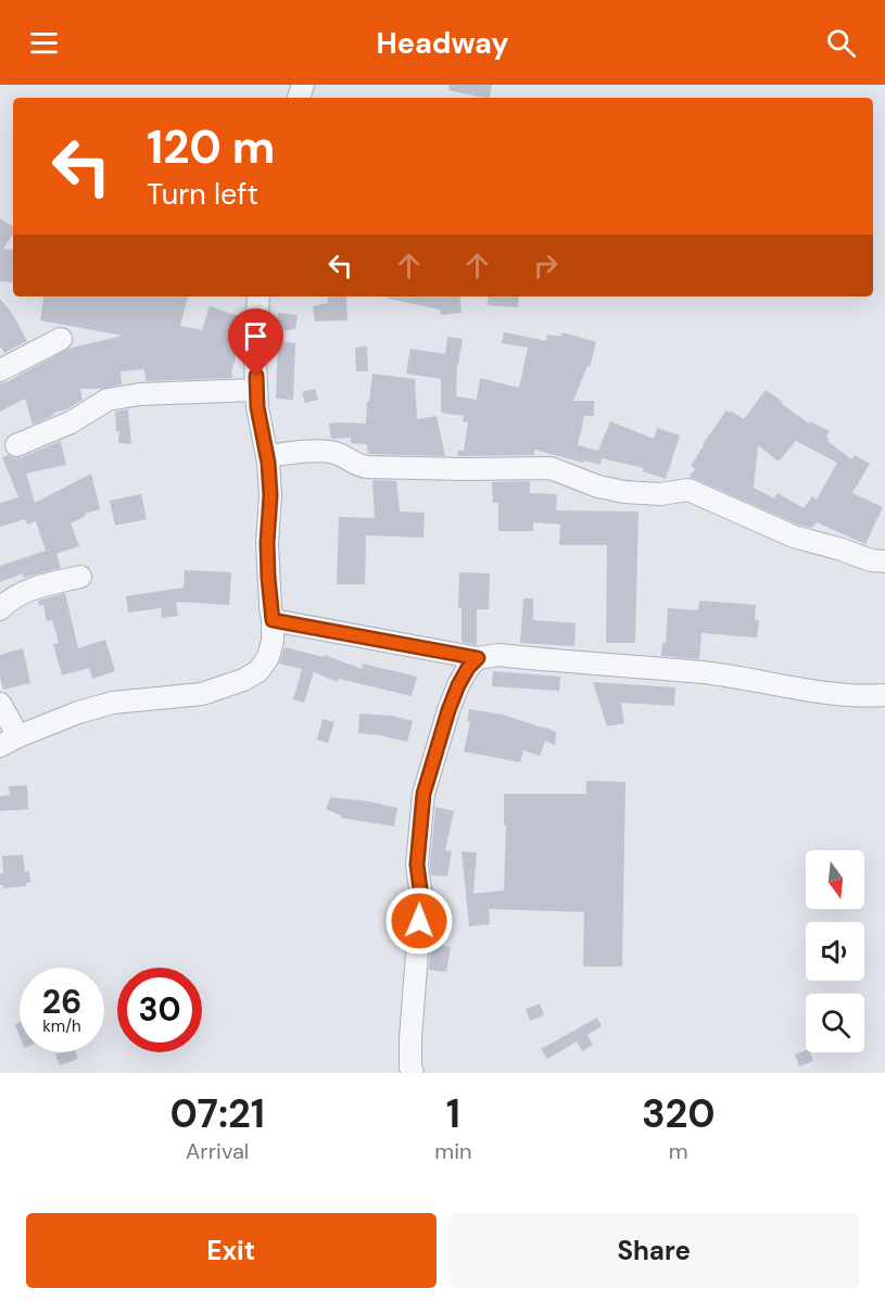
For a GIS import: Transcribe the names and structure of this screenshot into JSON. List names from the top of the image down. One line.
{"north":"bottom","page":{"header":"Headway","turn":["120 m","Turn left"],"speed":"26 km/h","limit":"30","eta":["07:21","Arrival","1","min","320","m"],"buttons":["Exit","Share"]}}
